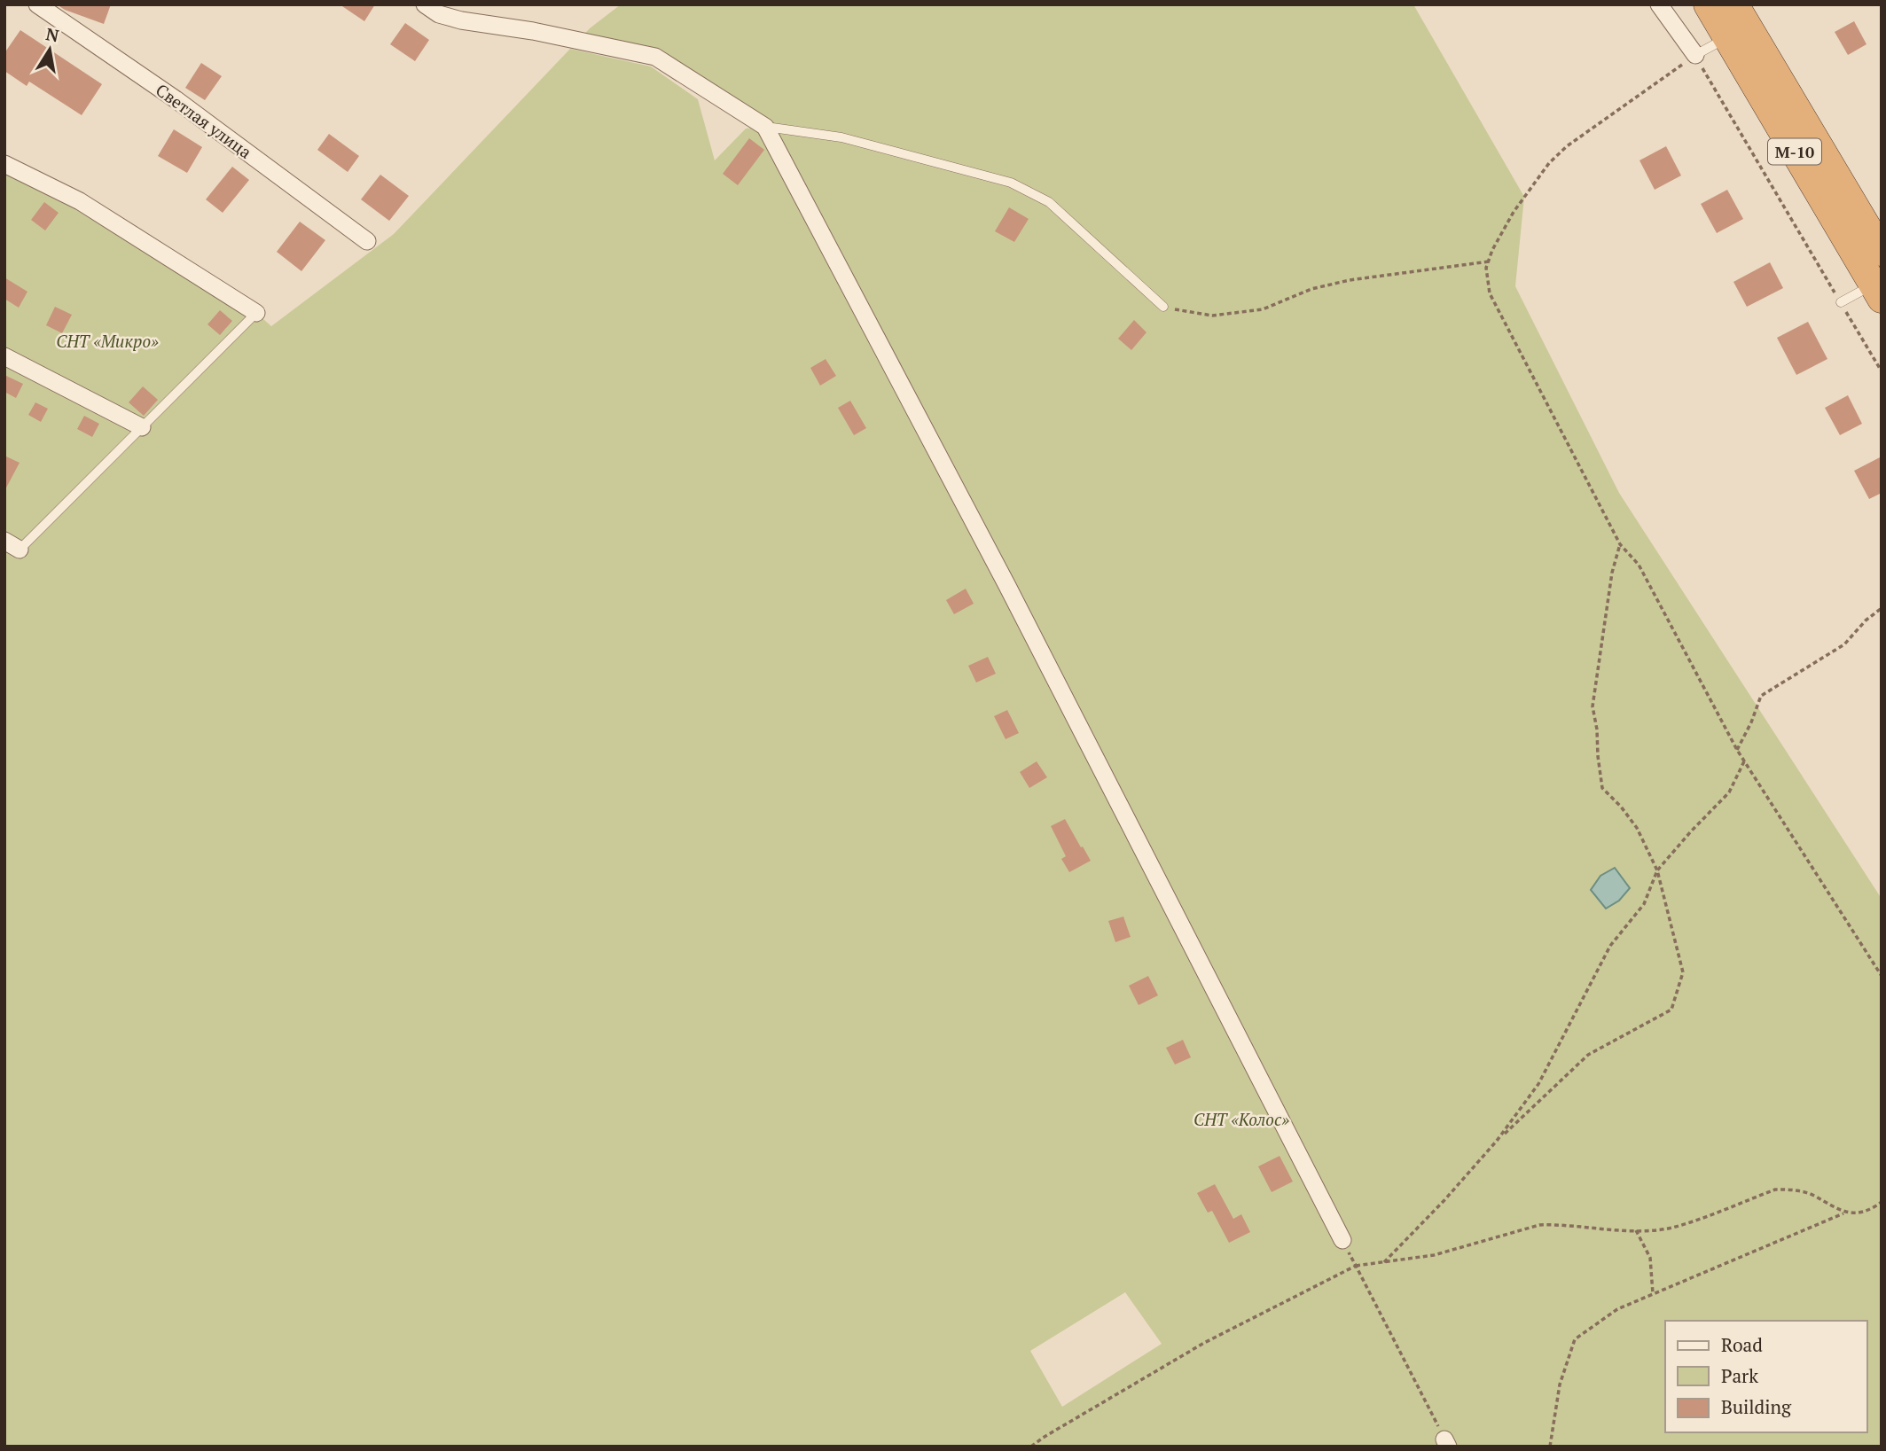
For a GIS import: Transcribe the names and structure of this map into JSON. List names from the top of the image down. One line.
{"streets":{"highway":["М-10"],"street":["Светлая улица"]},"parks":["СНТ «Микро»","СНТ «Колос»"],"legend":["Road","Park","Building"],"north":"top"}
